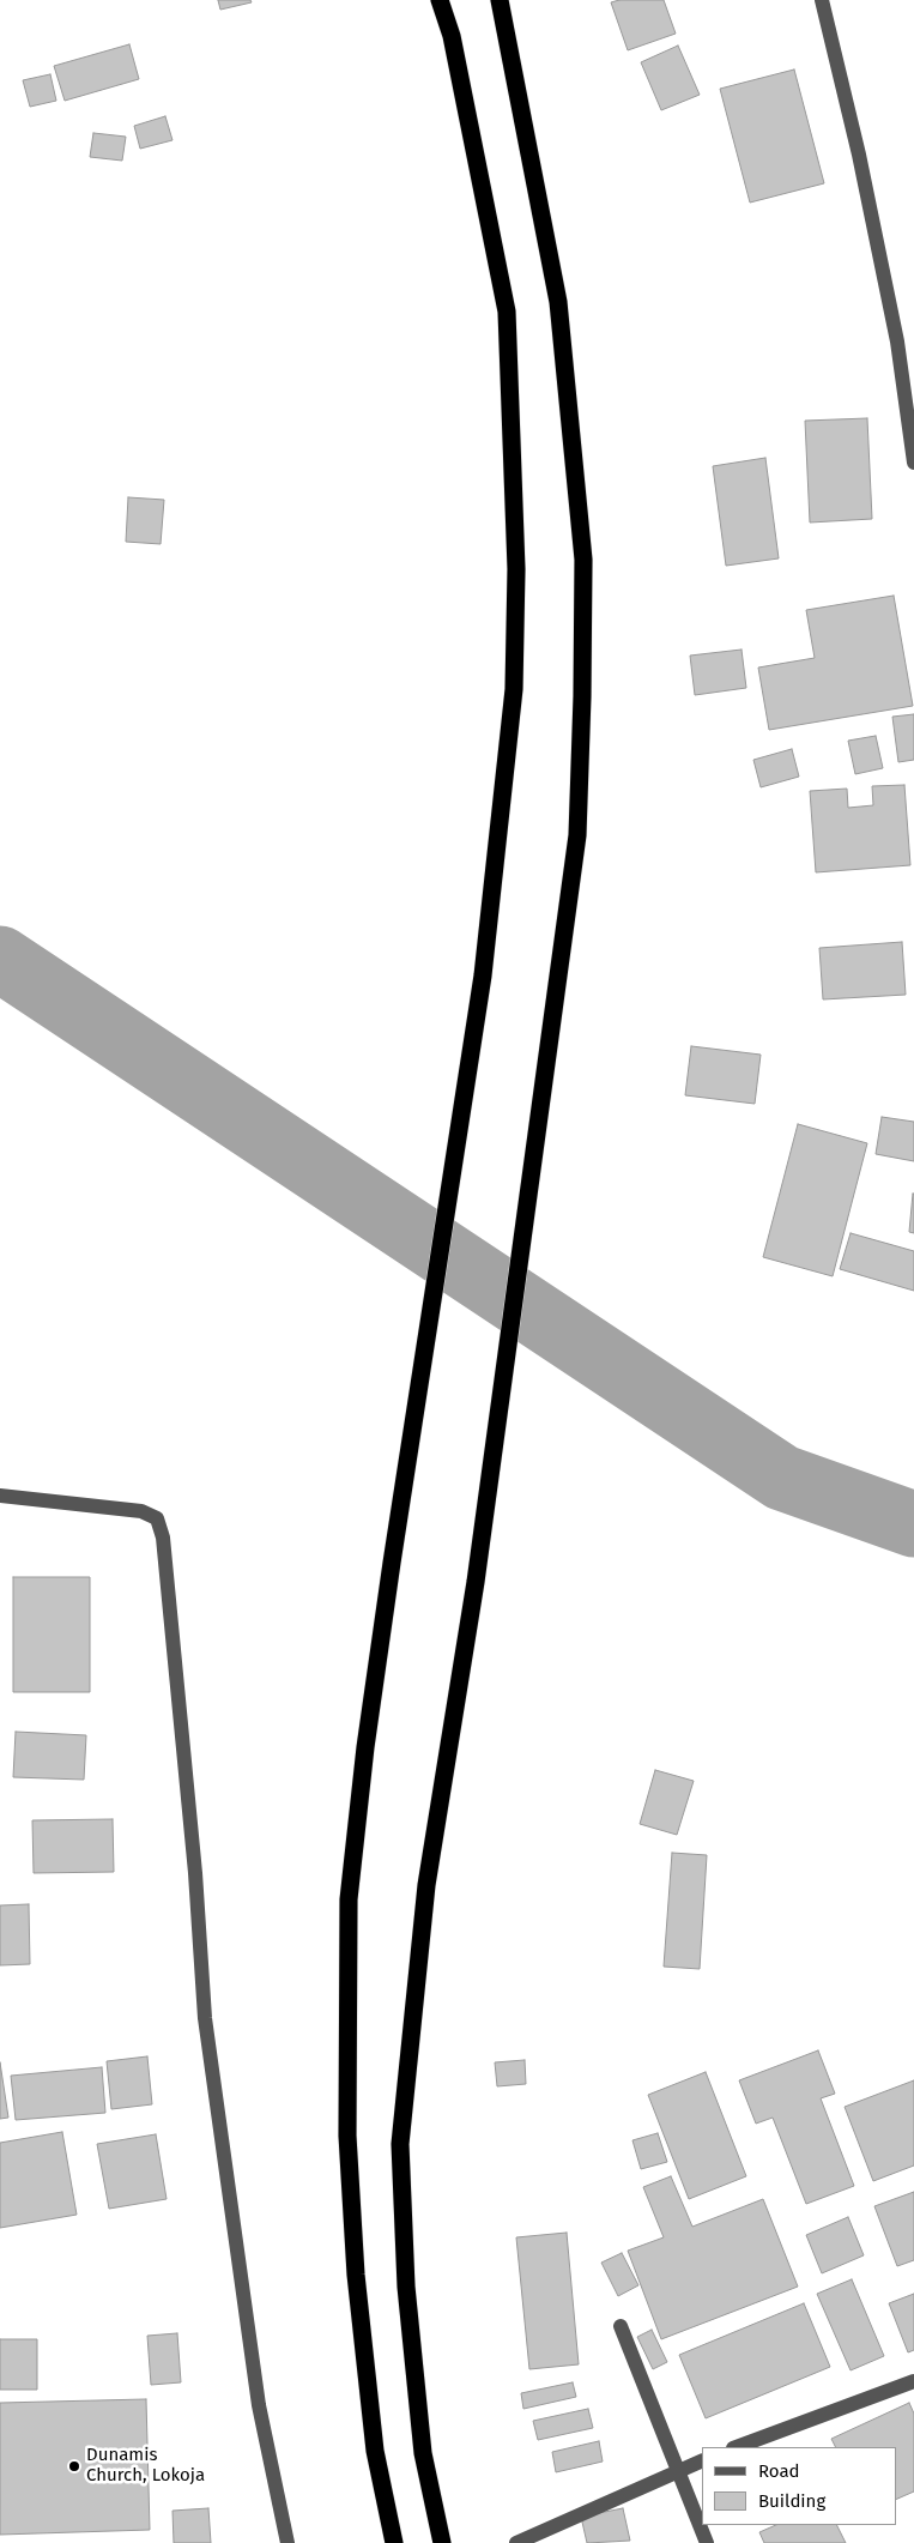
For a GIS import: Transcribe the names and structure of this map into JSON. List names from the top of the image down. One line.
{"places":["Dunamis Church, Lokoja"],"legend":["Road","Building"]}
